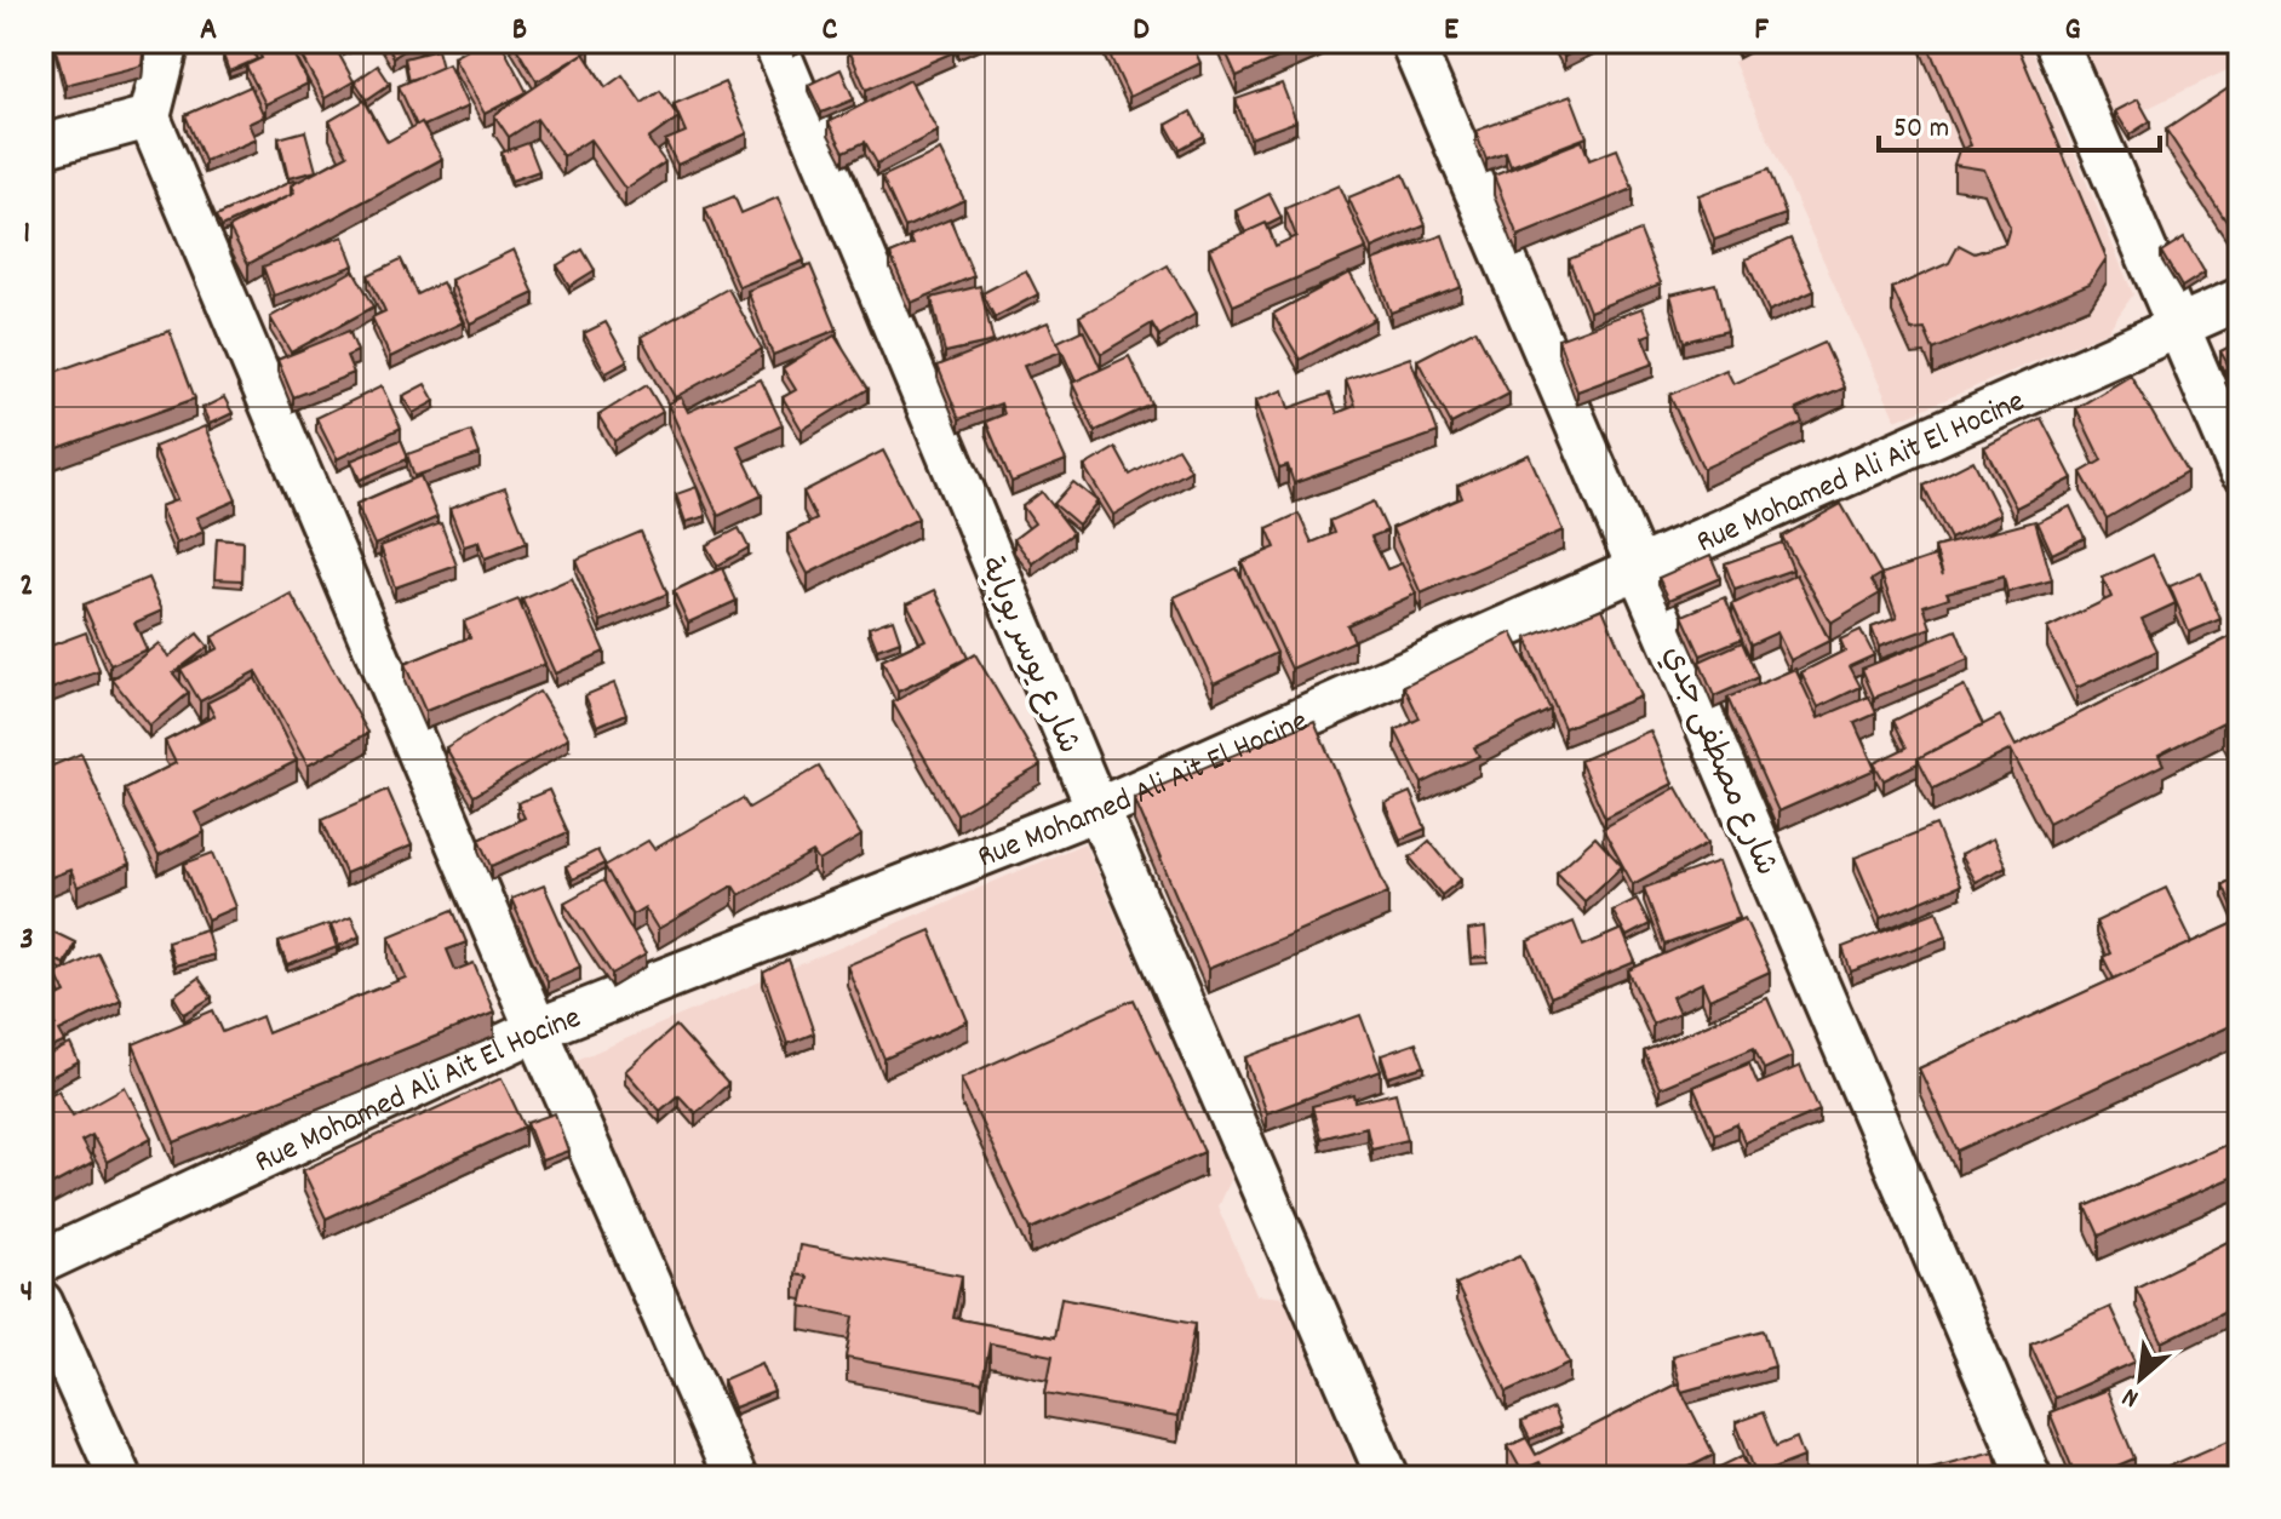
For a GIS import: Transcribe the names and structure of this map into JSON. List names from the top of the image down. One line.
{"streets":{"street":["Rue Mohamed Ali Ait El Hocine","شارع يوسر بوباية","شارع مصطفى جدي"]},"crossings":[["Rue Mohamed Ali Ait El Hocine","شارع يوسر بوباية"],["Rue Mohamed Ali Ait El Hocine","شارع مصطفى جدي"]],"scale_bar":"50 m","north":"bottom left","grid":{"columns":["A","B","C","D","E","F","G"],"rows":["1","2","3","4"]}}
